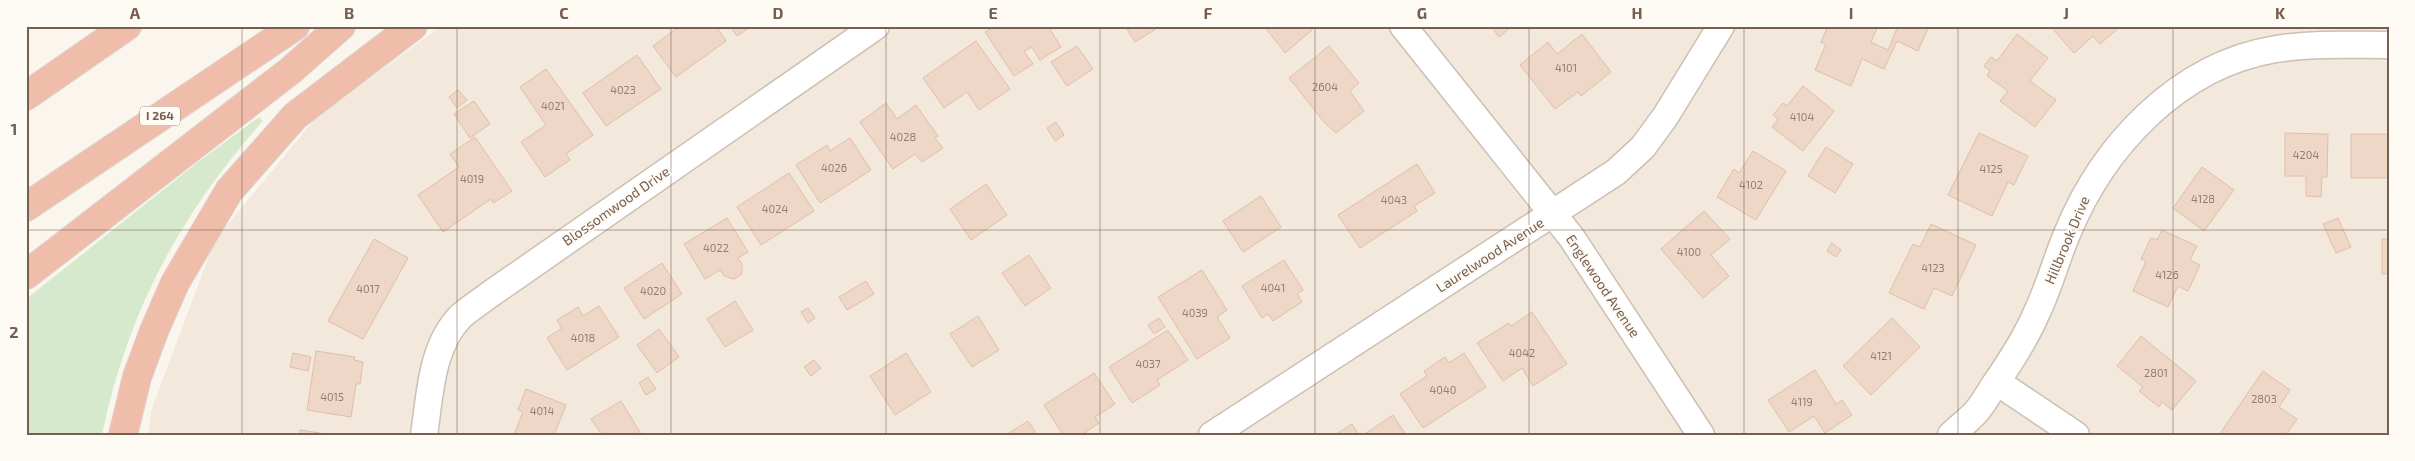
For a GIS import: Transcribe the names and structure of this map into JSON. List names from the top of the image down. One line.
{"streets":{"highway":["I 264"],"street":["Blossomwood Drive","Hillbrook Drive","Laurelwood Avenue","Englewood Avenue"]},"crossings":[["Laurelwood Avenue","Englewood Avenue"]],"house_numbers":["4101","2604","4023","4021","4104","4028","4204","4026","4125","4019","4102","4128","4043","4024","4022","4100","4123","4126","4041","4017","4020","4039","4018","4042","4121","4037","2801","4040","4015","2803","4119","4014"],"grid":{"columns":["A","B","C","D","E","F","G","H","I","J","K"],"rows":["1","2"]}}
